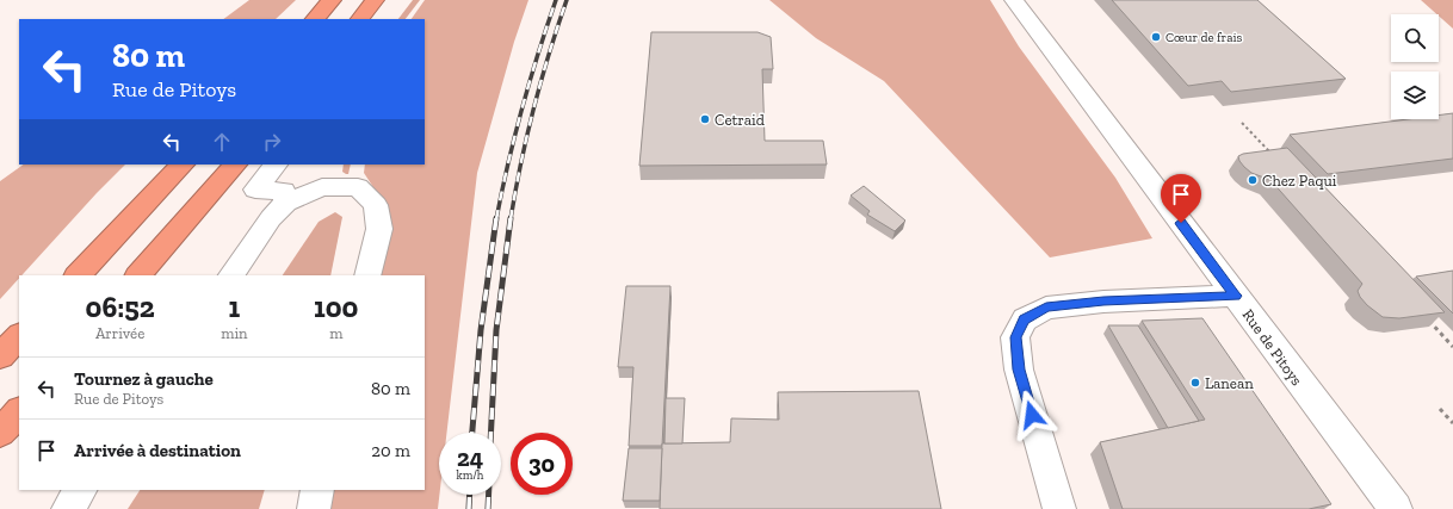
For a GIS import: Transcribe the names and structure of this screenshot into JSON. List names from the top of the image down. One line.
{"streets":{"street":["Rue de Pitoys"]},"places":["Cœur de frais","Cetraid","Chez Paqui","Lanean"],"page":{"turn":["80 m","Rue de Pitoys"],"eta":["06:52","Arrivée","1","min","100","m"],"list":[{"name":"Tournez à gauche","note":"Rue de Pitoys","value":"80 m"},{"name":"Arrivée à destination","value":"20 m"}],"speed":"24 km/h","limit":"30"}}
